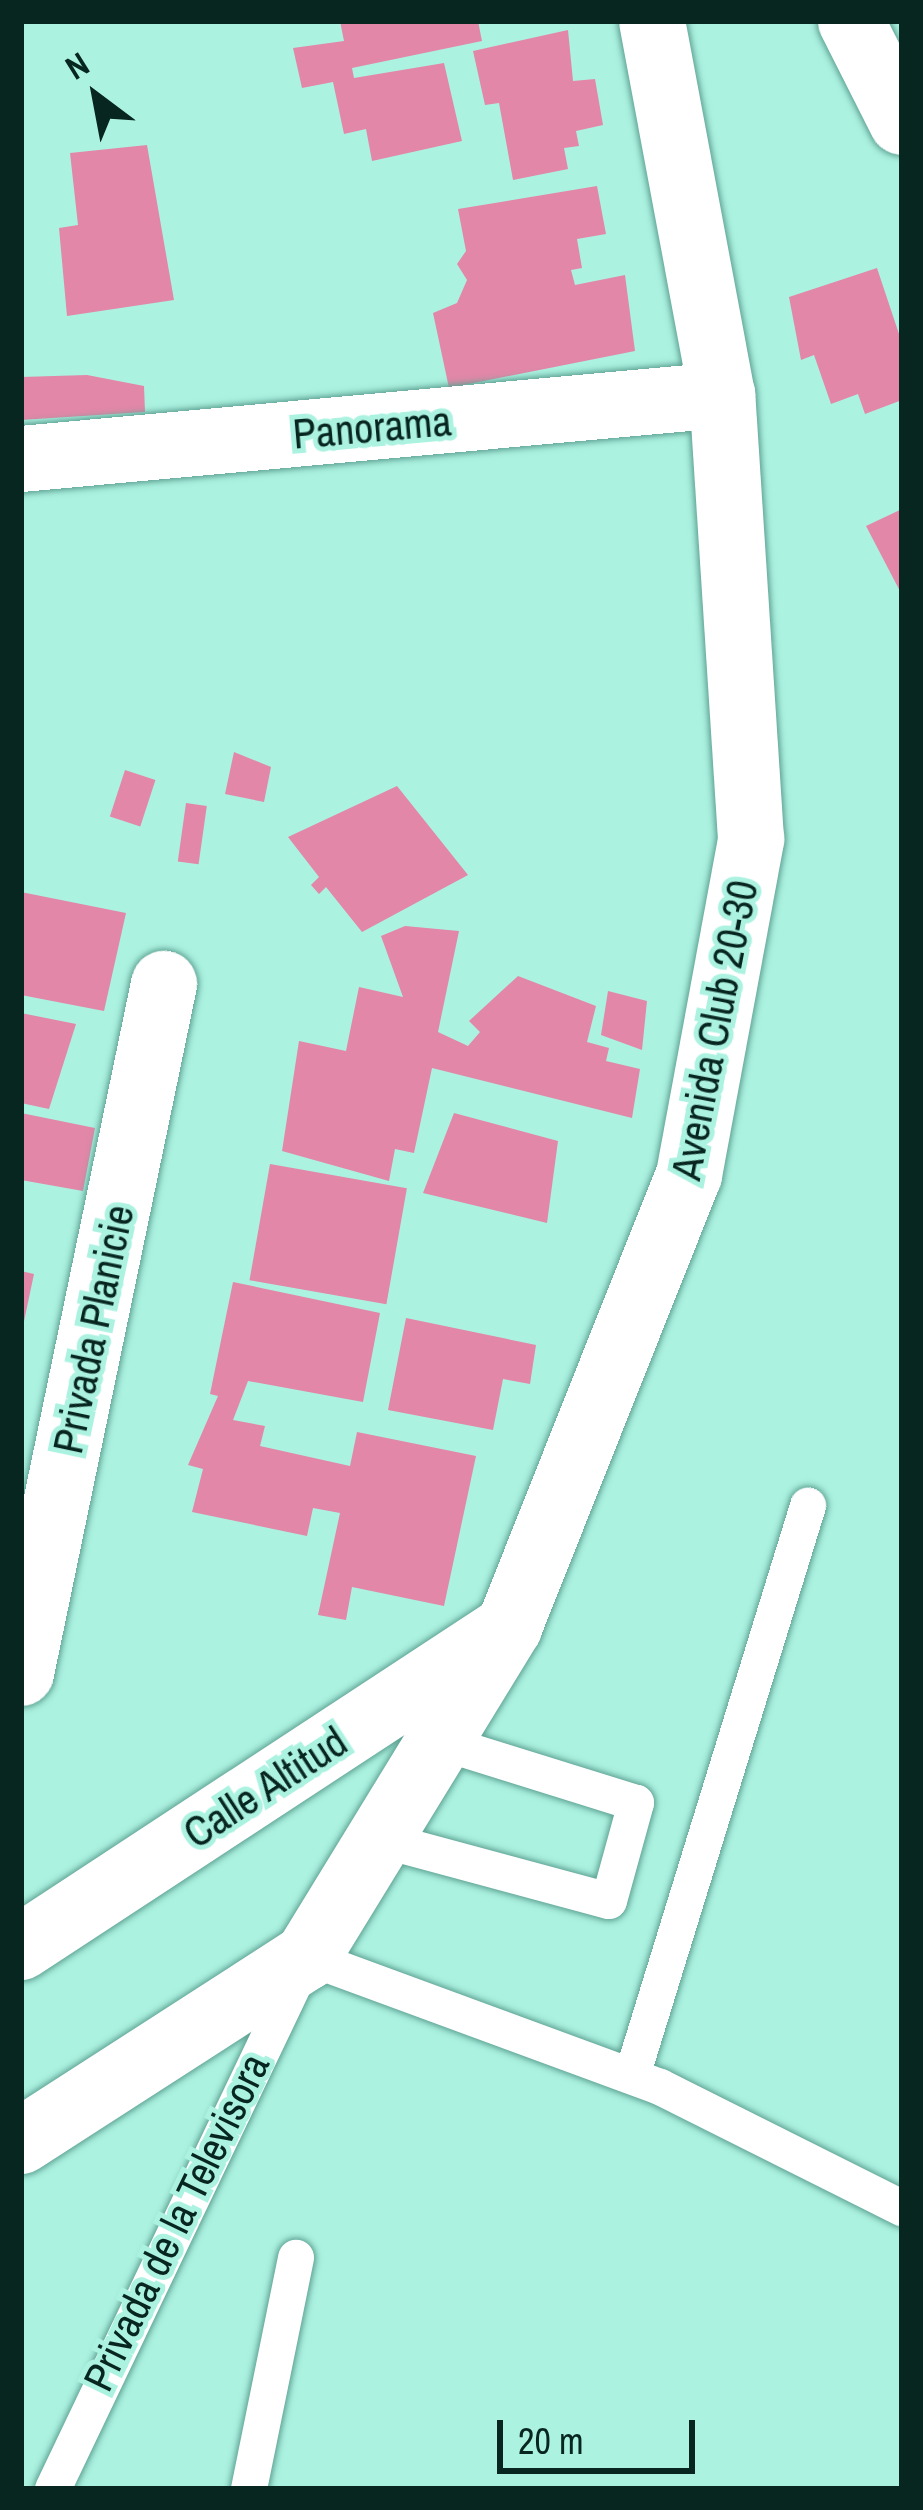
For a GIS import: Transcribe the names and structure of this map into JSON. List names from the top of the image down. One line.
{"streets":{"main road":["Panorama","Avenida Club 20-30","Privada Planicie","Calle Altitud"],"lane":["Privada de la Televisora"]},"crossings":[["Panorama","Avenida Club 20-30"],["Avenida Club 20-30","Calle Altitud"],["Avenida Club 20-30","Privada de la Televisora"]],"scale_bar":"20 m","north":"top left"}
